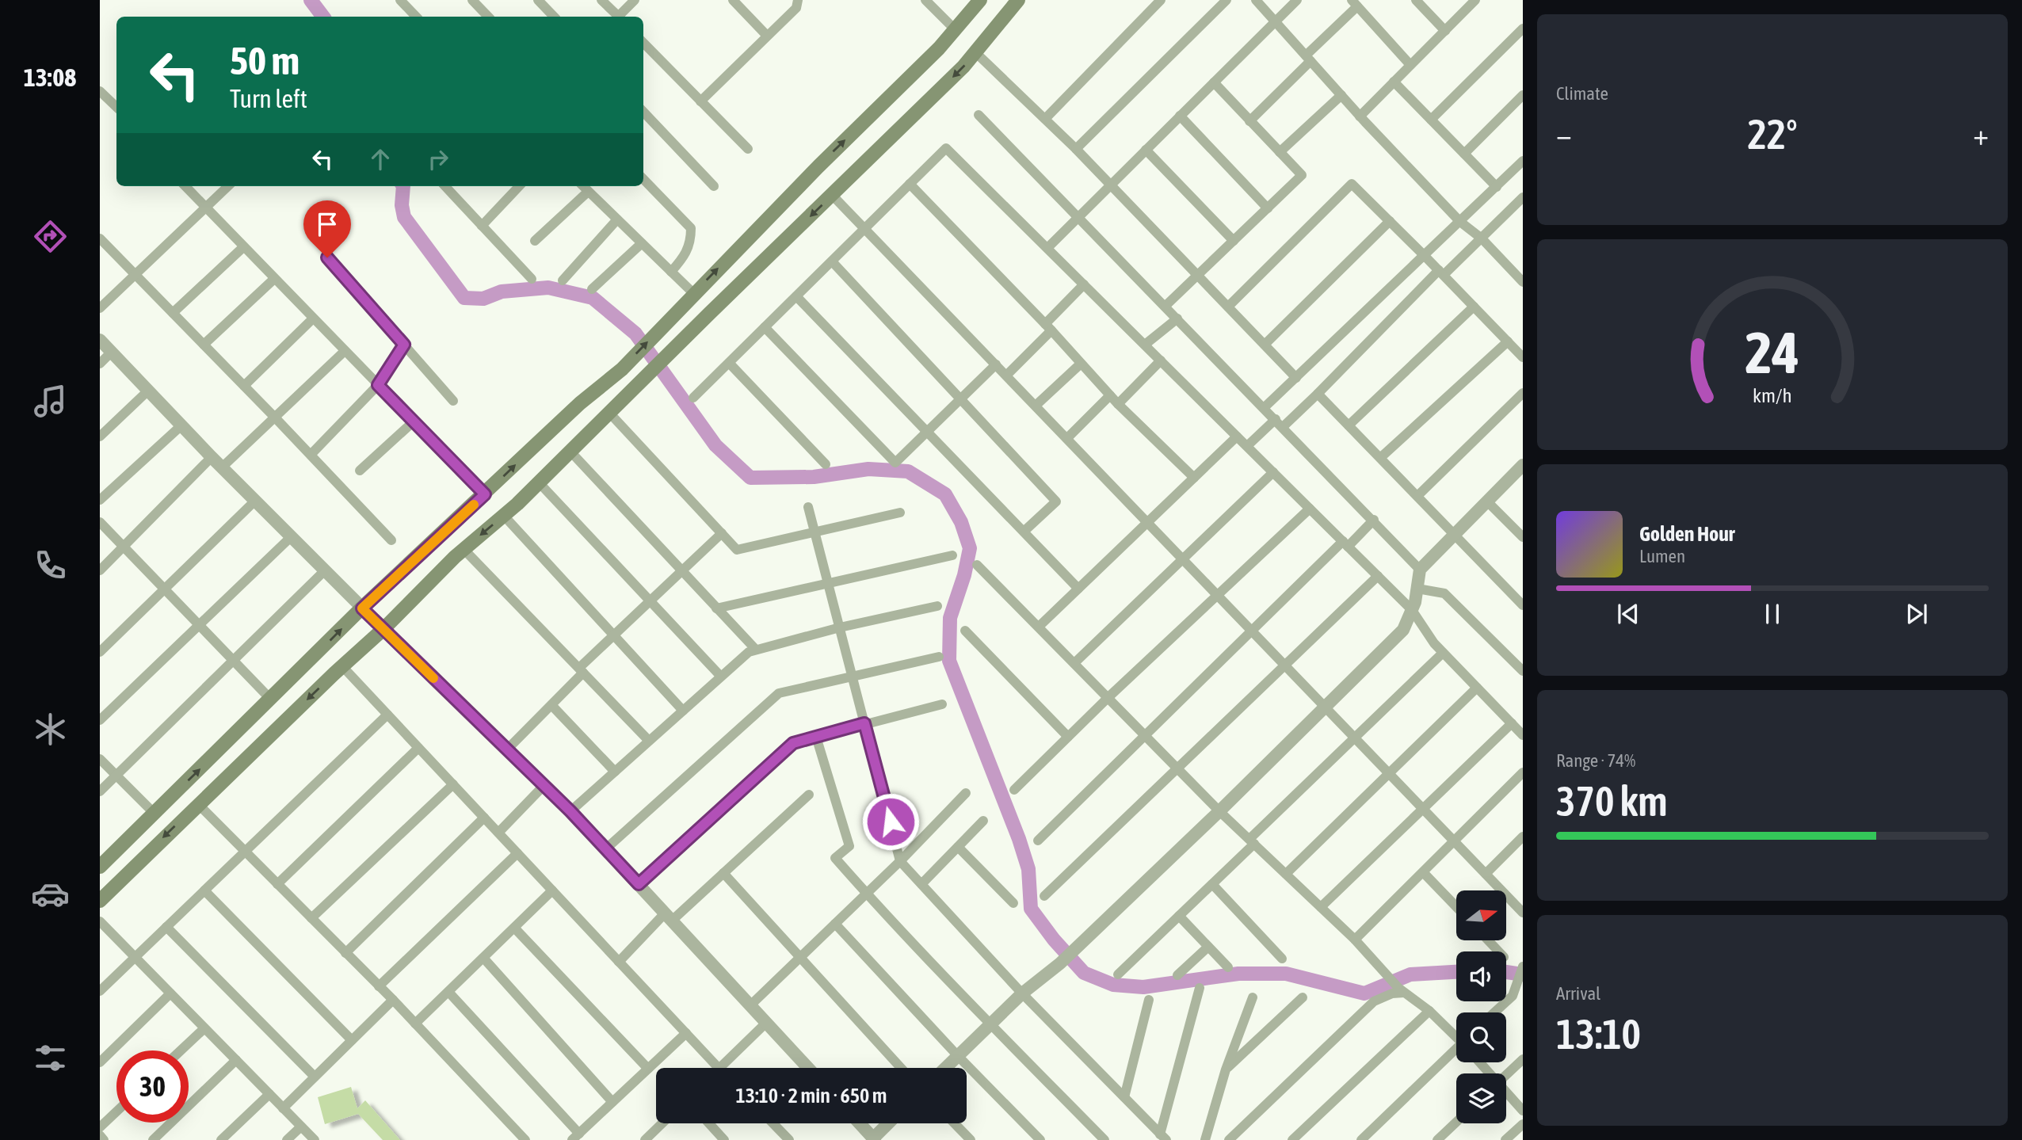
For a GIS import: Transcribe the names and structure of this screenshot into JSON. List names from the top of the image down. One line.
{"north":"right","page":{"tabs":"13:08","tile":["Climate",["Range · 74%","370 km"],["Arrival","13:10"]],"turn":["50 m","Turn left"],"heat":["−","22°","+"],"song":["Golden Hour","Lumen"],"limit":"30","trip":"13:10 · 2 min · 650 m","gauge":["24","km/h"]}}
